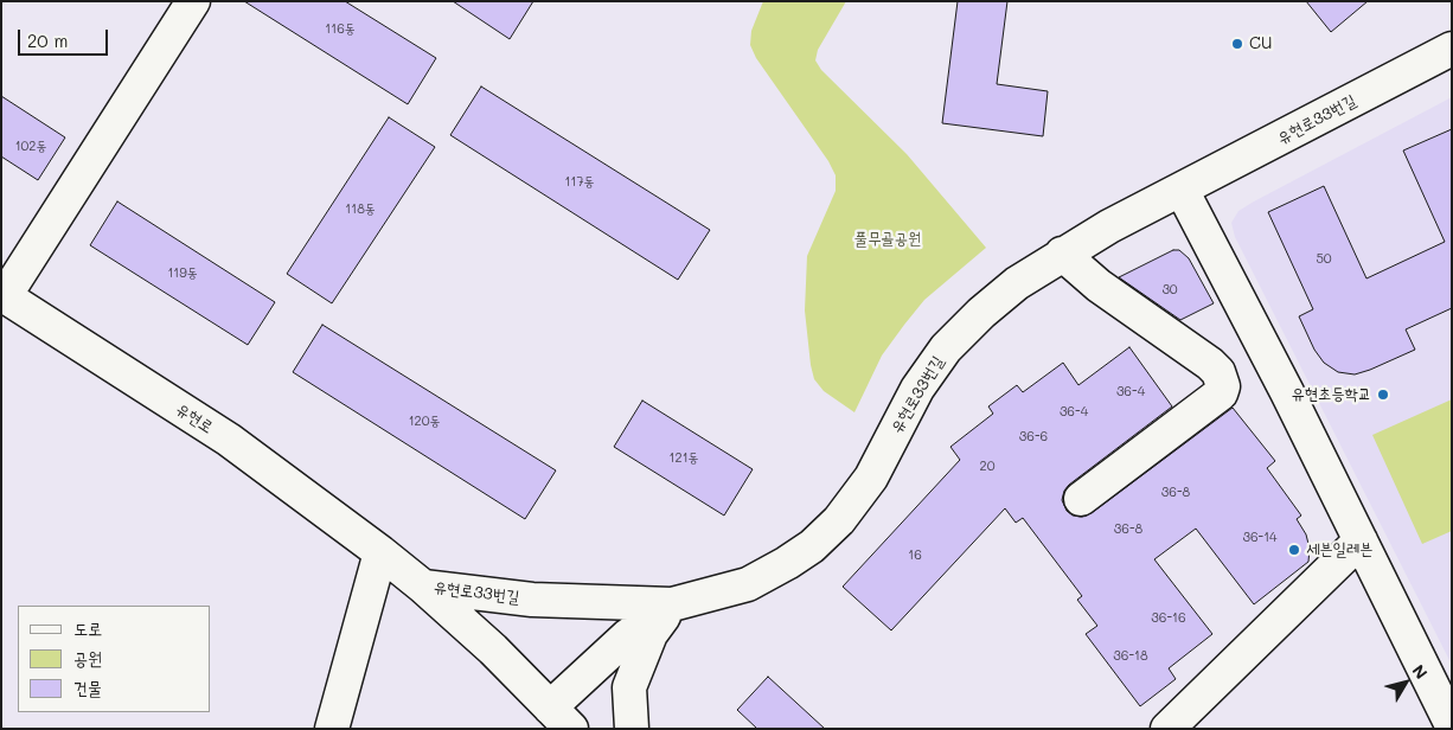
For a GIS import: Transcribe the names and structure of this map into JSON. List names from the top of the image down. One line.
{"streets":{"street":["유현로33번길","유현로"]},"crossings":[["유현로33번길","유현로"]],"parks":["풀무골공원"],"places":["CU","유현초등학교","세븐일레븐"],"house_numbers":["116동","102동","117동","118동","50","119동","30","36-4","36-4","120동","36-6","121동","20","36-8","36-8","36-14","16","36-16","36-18"],"legend":["도로","공원","건물"],"scale_bar":"20 m","north":"top right"}
